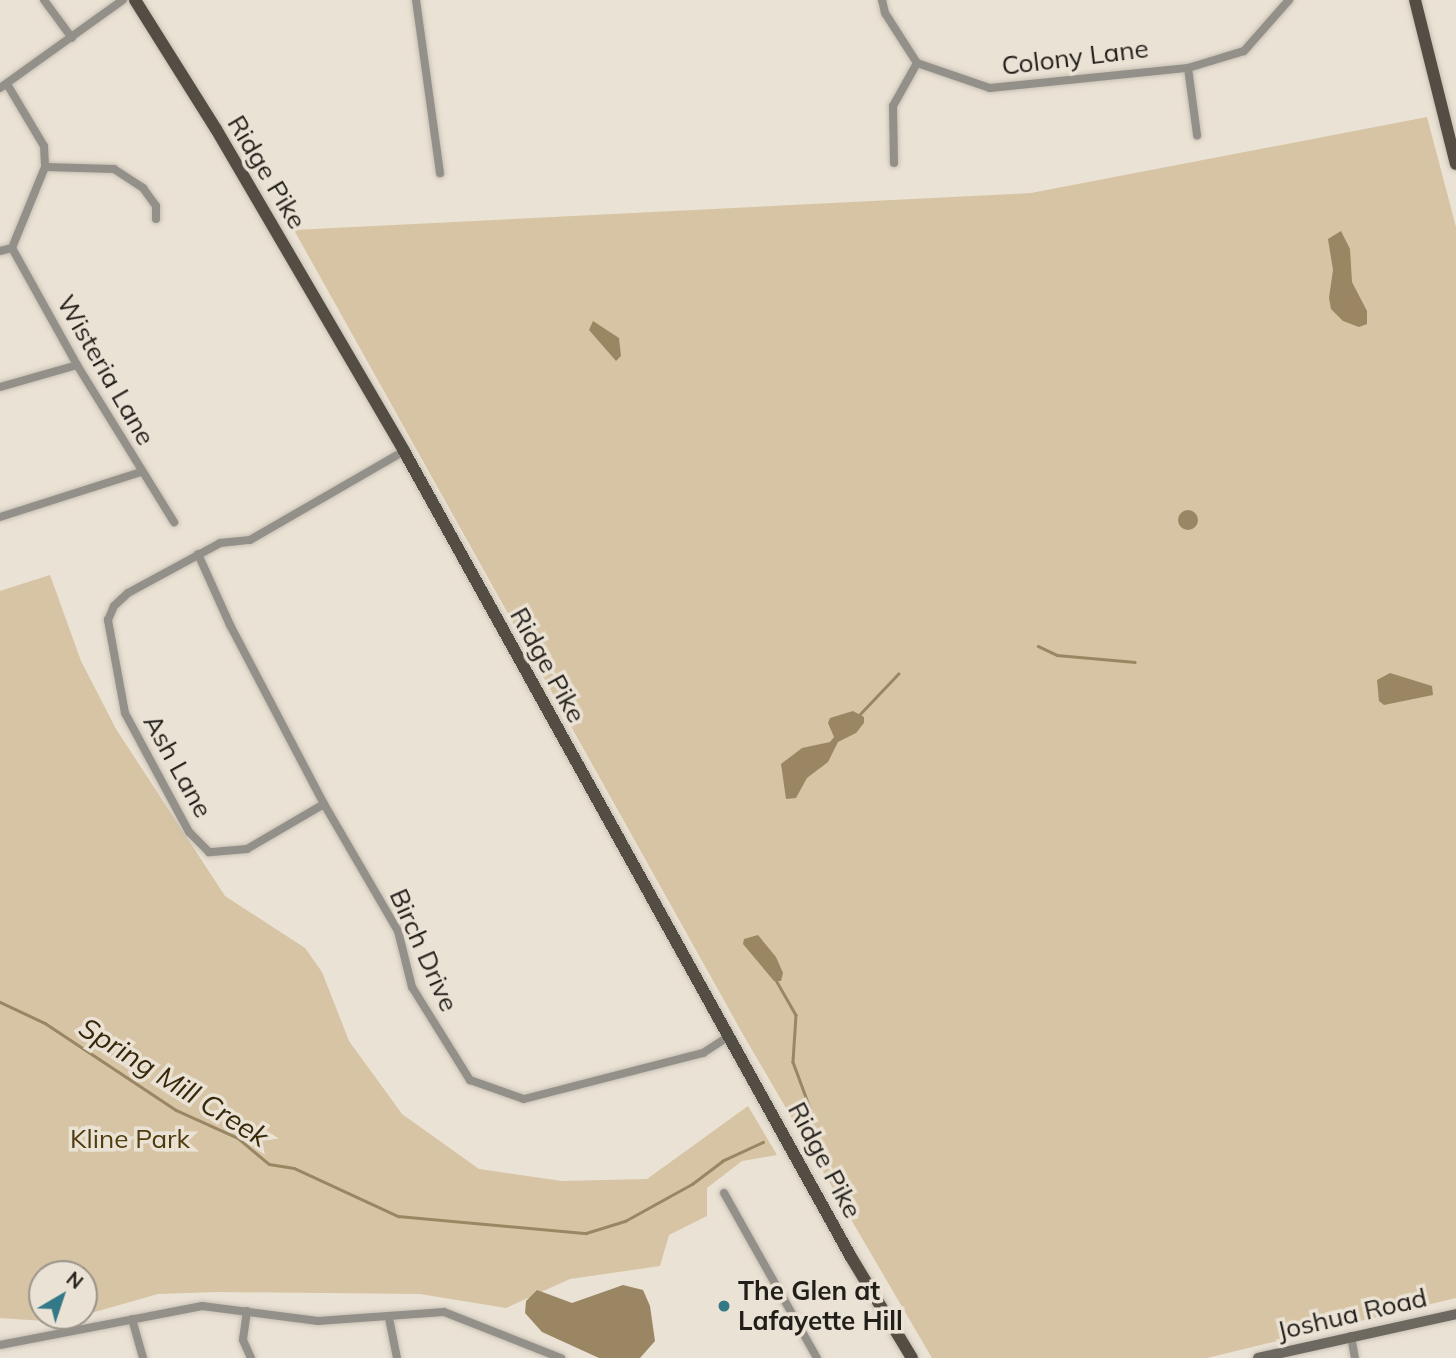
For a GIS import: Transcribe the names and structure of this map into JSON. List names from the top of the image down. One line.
{"streets":{"main road":["Ridge Pike","Joshua Road"],"street":["Colony Lane","Wisteria Lane","Ash Lane","Birch Drive"]},"crossings":[["Ridge Pike","Ash Lane"],["Ridge Pike","Birch Drive"],["Ash Lane","Birch Drive"]],"water":["Spring Mill Creek"],"parks":["Kline Park"],"places":["The Glen at Lafayette Hill"],"north":"top right"}
